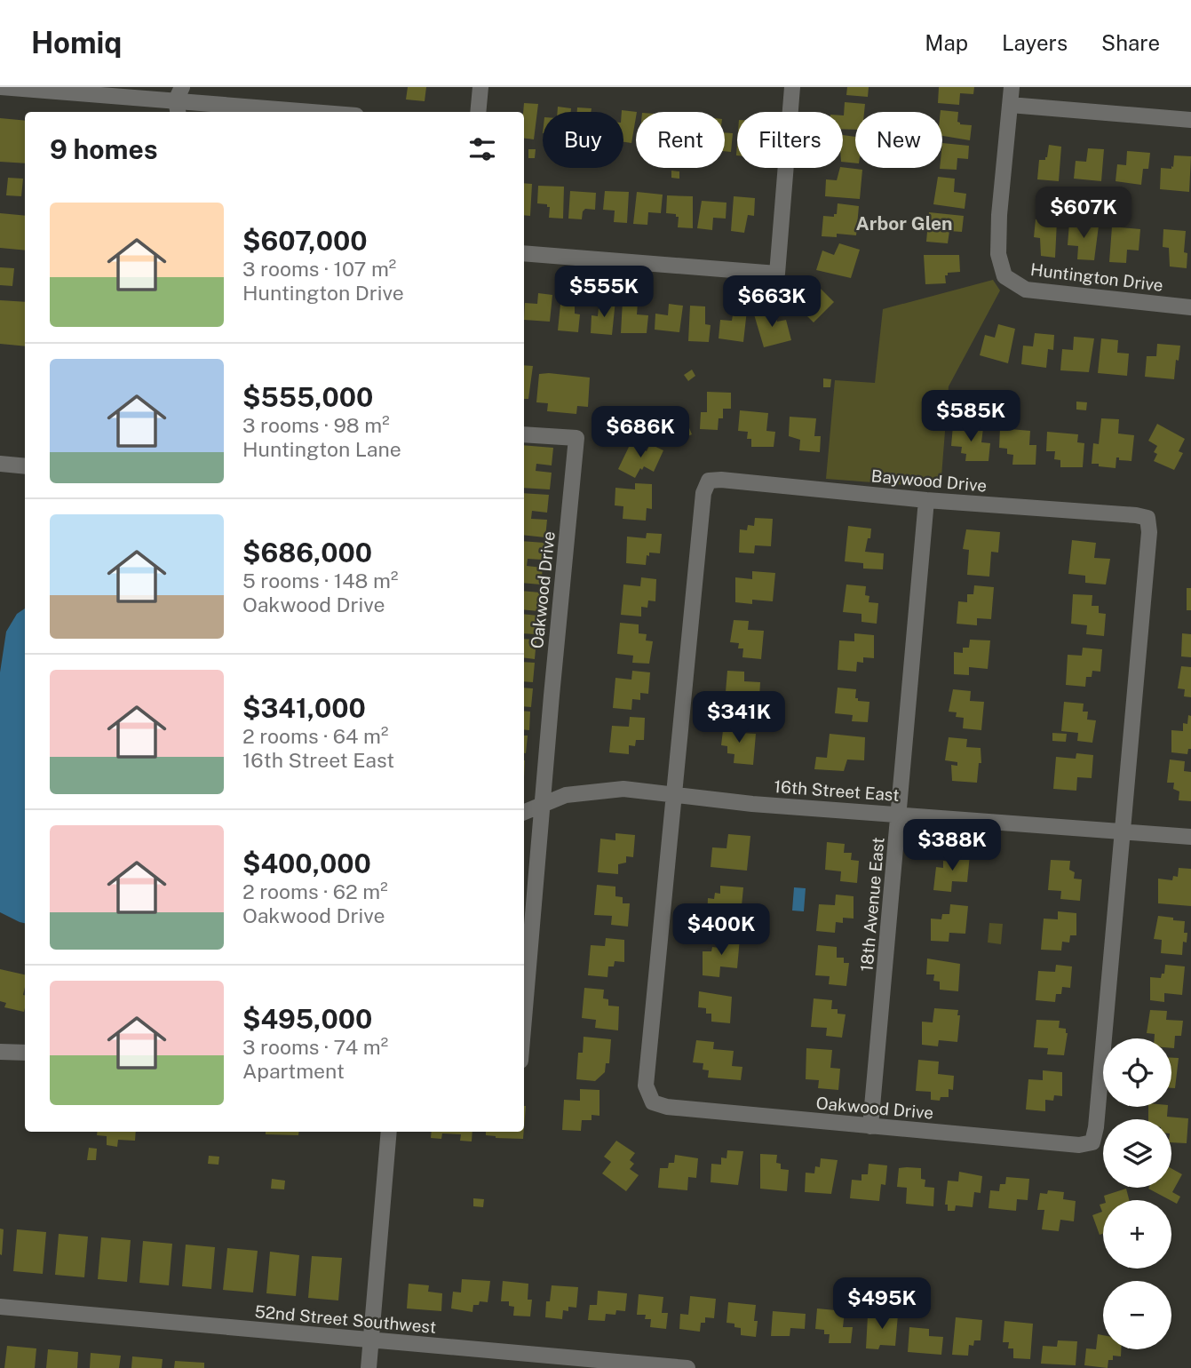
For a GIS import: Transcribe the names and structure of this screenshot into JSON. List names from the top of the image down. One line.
{"streets":{"street":["Huntington Drive","Baywood Drive","Oakwood Drive","16th Street East","18th Avenue East","52nd Street Southwest"]},"crossings":[["Baywood Drive","Oakwood Drive"],["Baywood Drive","16th Street East"],["Baywood Drive","18th Avenue East"],["Oakwood Drive","16th Street East"],["Oakwood Drive","18th Avenue East"],["16th Street East","18th Avenue East"]],"districts":["Arbor Glen"],"page":{"header":"Homiq","nav":["Map","Layers","Share"],"chip":["Buy","Rent","Filters","New"],"heading":"9 homes","price":["$607K","$555K","$663K","$585K","$686K","$341K","$388K","$400K","$495K"],"list":[{"name":"$607,000","note":"3 rooms · 107 m² · Huntington Drive"},{"name":"$555,000","note":"3 rooms · 98 m² · Huntington Lane"},{"name":"$686,000","note":"5 rooms · 148 m² · Oakwood Drive"},{"name":"$341,000","note":"2 rooms · 64 m² · 16th Street East"},{"name":"$400,000","note":"2 rooms · 62 m² · Oakwood Drive"},{"name":"$495,000","note":"3 rooms · 74 m² · Apartment"}],"map_buttons":["+","−"]}}
